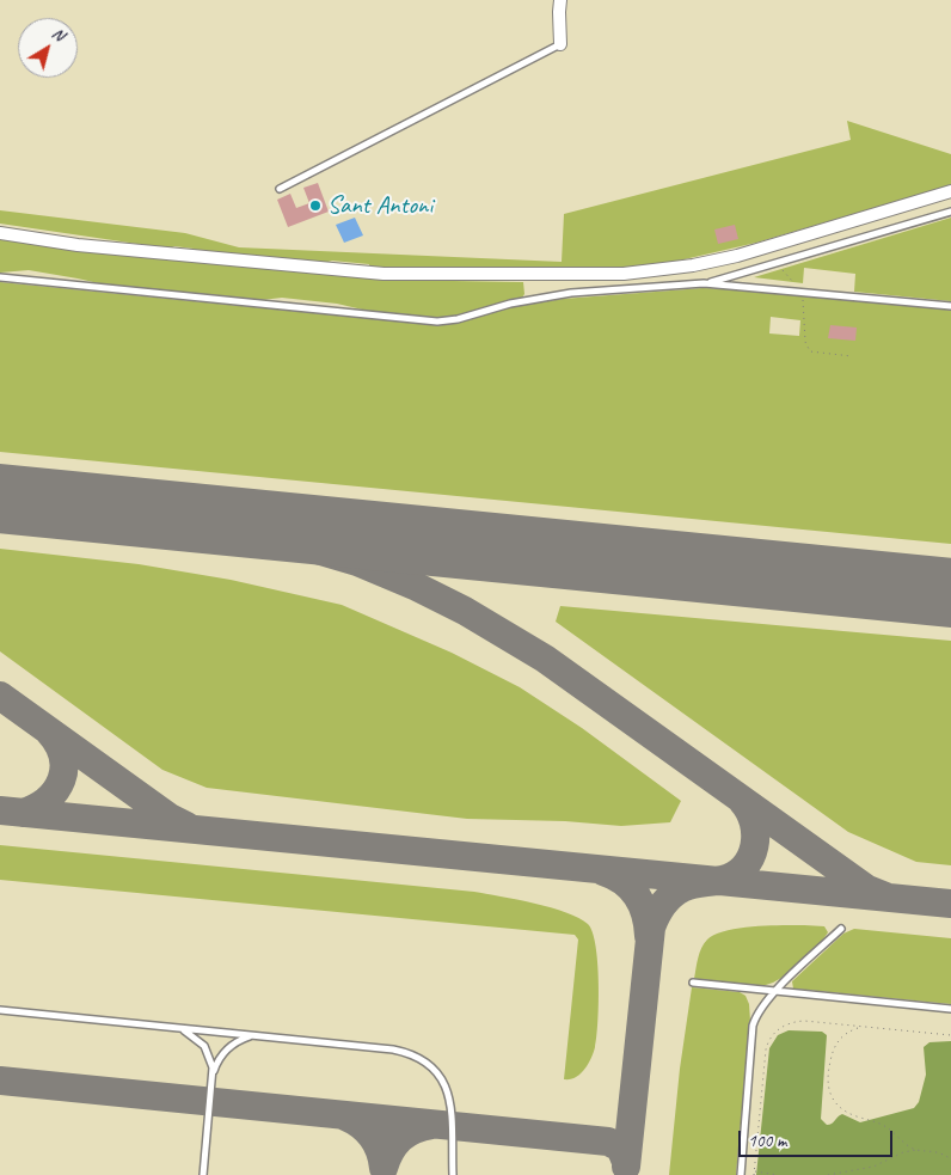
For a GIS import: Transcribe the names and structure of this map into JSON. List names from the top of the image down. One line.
{"places":["Sant Antoni"],"scale_bar":"100 m","north":"top right"}
